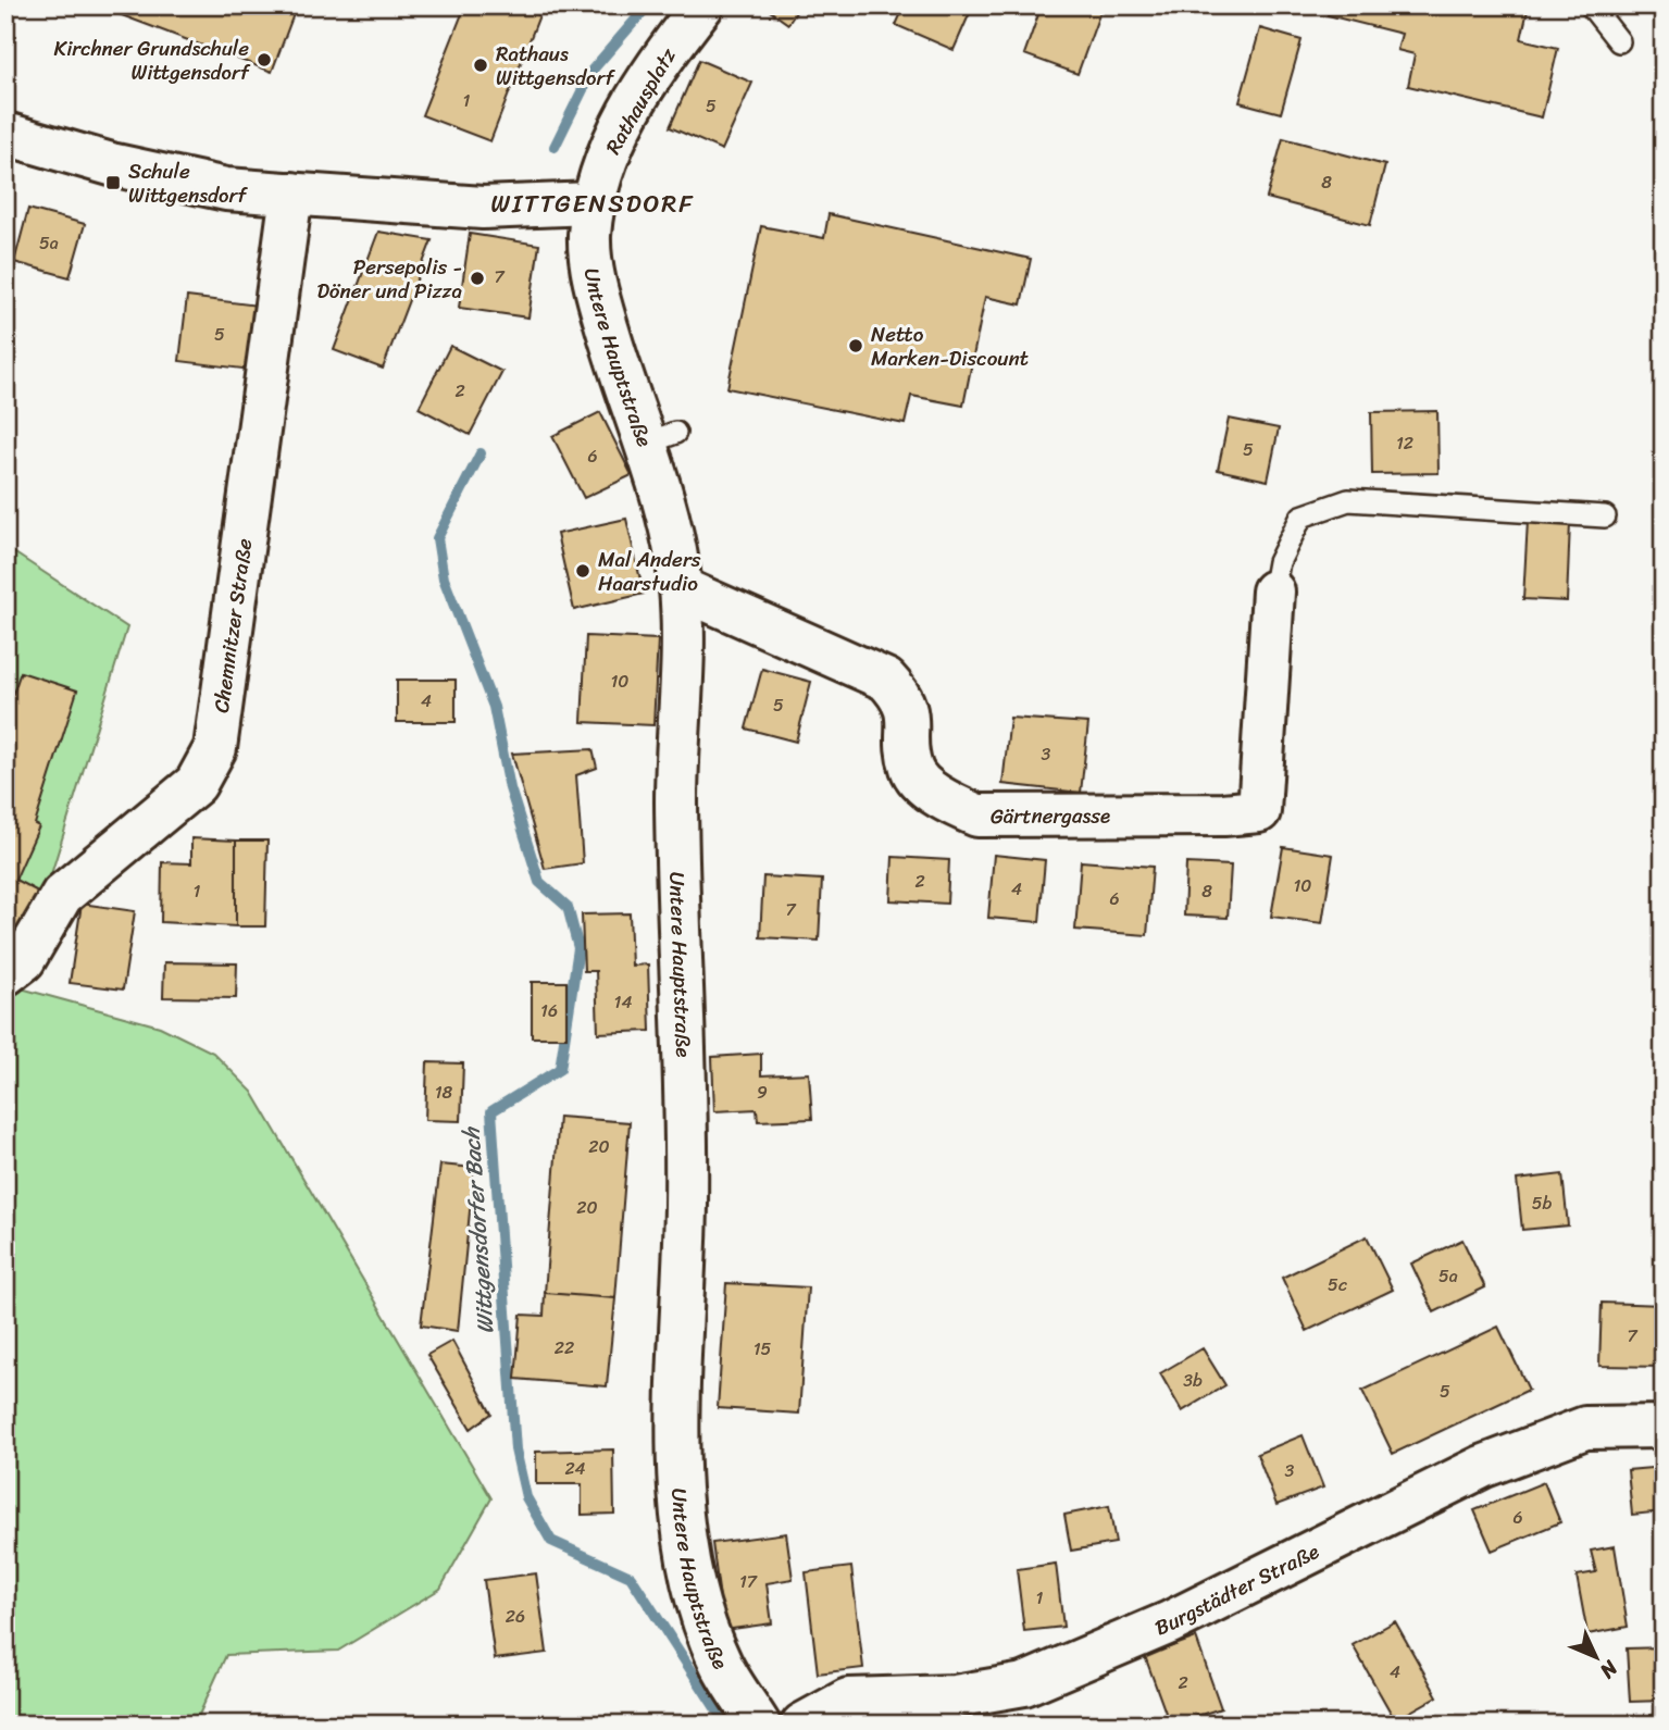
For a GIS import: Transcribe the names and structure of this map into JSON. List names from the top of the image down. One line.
{"streets":{"street":["Rathausplatz","Untere Hauptstraße","Chemnitzer Straße","Gärtnergasse","Burgstädter Straße"]},"crossings":[["Rathausplatz","Untere Hauptstraße"],["Untere Hauptstraße","Gärtnergasse"]],"districts":["WITTGENSDORF"],"water":["Wittgensdorfer Bach"],"places":{"other":["Kirchner Grundschule Wittgensdorf","Rathaus Wittgensdorf","Persepolis - Döner und Pizza","Netto Marken-Discount","Mal Anders Haarstudio"],"transit":["Schule Wittgensdorf"]},"house_numbers":["1","5","8","5a","7","5","2","12","5","6","10","4","5","3","2","10","4","1","8","6","7","14","16","18","9","20","5b","20","5a","5c","7","22","15","3b","5","24","3","6","17","1","26","4","2"],"north":"bottom right"}
